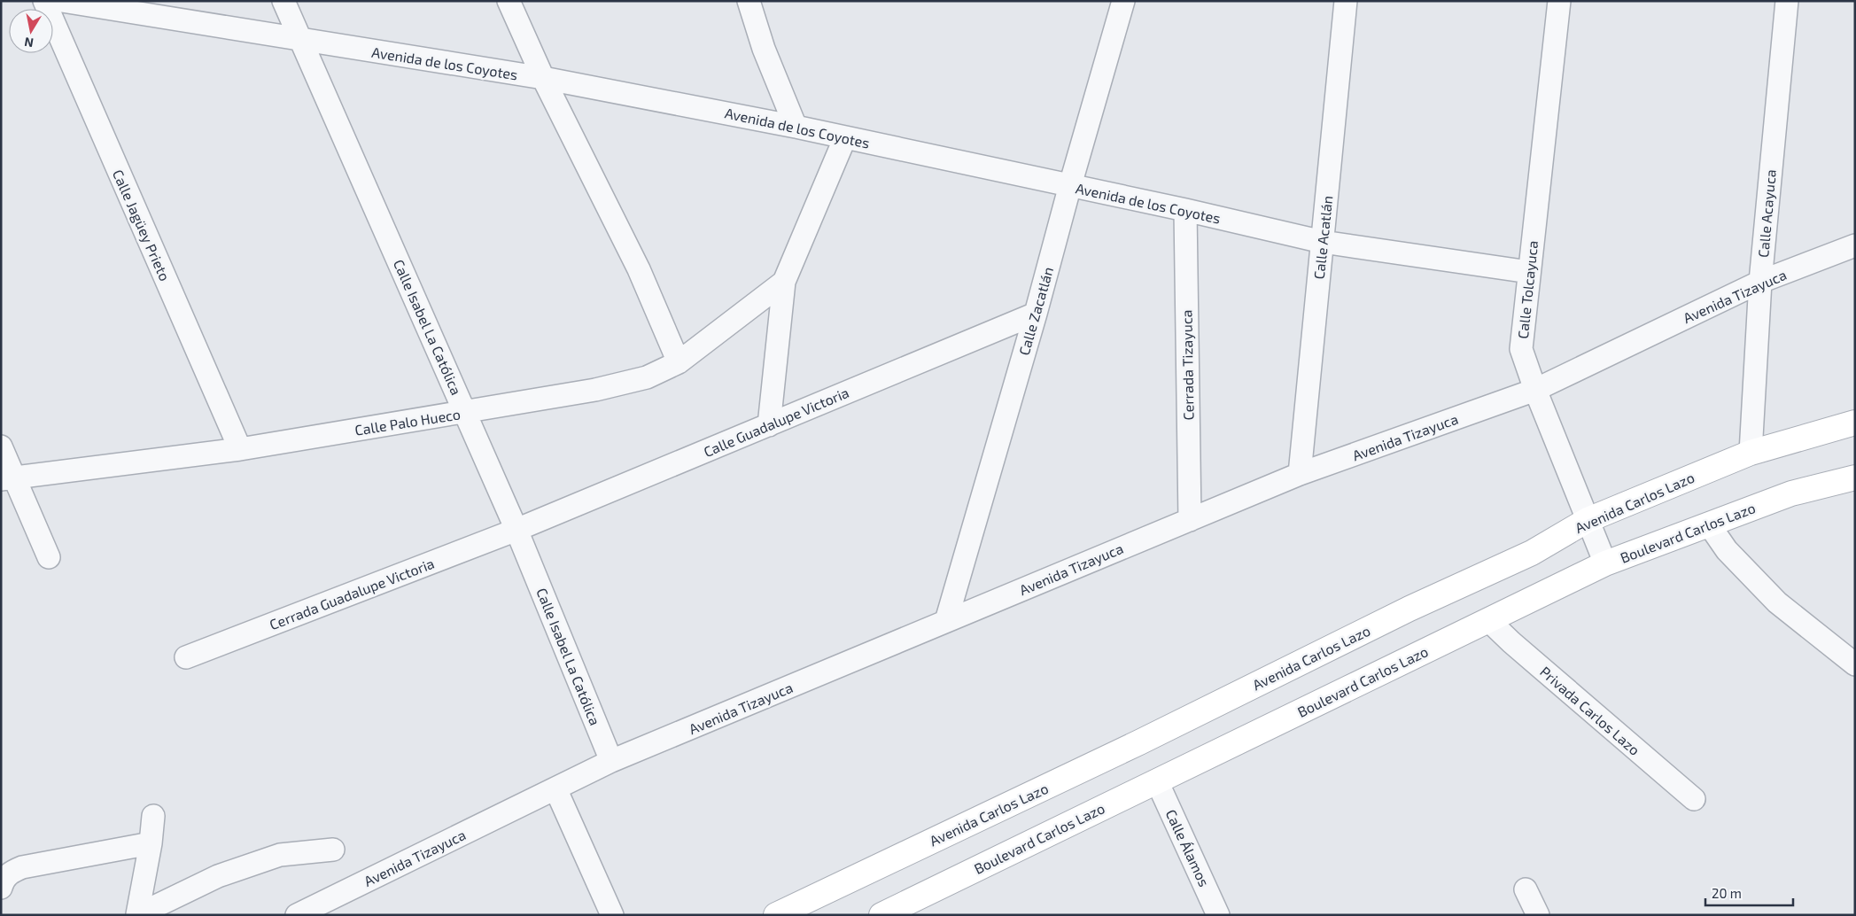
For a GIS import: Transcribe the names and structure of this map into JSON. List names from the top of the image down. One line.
{"streets":{"main road":["Avenida Carlos Lazo","Boulevard Carlos Lazo"],"street":["Avenida de los Coyotes","Calle Acayuca","Calle Jagüey Prieto","Calle Acatlán","Calle Tolcayuca","Avenida Tizayuca","Calle Zacatlán","Calle Isabel La Católica","Cerrada Tizayuca","Calle Palo Hueco","Calle Guadalupe Victoria","Cerrada Guadalupe Victoria","Privada Carlos Lazo","Calle Álamos"]},"crossings":[["Avenida de los Coyotes","Calle Acatlán"],["Avenida de los Coyotes","Calle Tolcayuca"],["Avenida de los Coyotes","Calle Zacatlán"],["Avenida de los Coyotes","Calle Isabel La Católica"],["Avenida de los Coyotes","Cerrada Tizayuca"],["Calle Acayuca","Avenida Tizayuca"],["Calle Acayuca","Avenida Carlos Lazo"],["Calle Jagüey Prieto","Calle Palo Hueco"],["Calle Acatlán","Avenida Tizayuca"],["Calle Tolcayuca","Avenida Tizayuca"],["Calle Tolcayuca","Avenida Carlos Lazo"],["Calle Tolcayuca","Boulevard Carlos Lazo"],["Avenida Tizayuca","Calle Zacatlán"],["Avenida Tizayuca","Calle Isabel La Católica"],["Avenida Tizayuca","Cerrada Tizayuca"],["Calle Zacatlán","Calle Guadalupe Victoria"],["Calle Isabel La Católica","Calle Palo Hueco"],["Calle Isabel La Católica","Calle Guadalupe Victoria"],["Calle Isabel La Católica","Cerrada Guadalupe Victoria"],["Calle Guadalupe Victoria","Cerrada Guadalupe Victoria"],["Boulevard Carlos Lazo","Privada Carlos Lazo"],["Boulevard Carlos Lazo","Calle Álamos"]],"scale_bar":"20 m","north":"bottom"}
